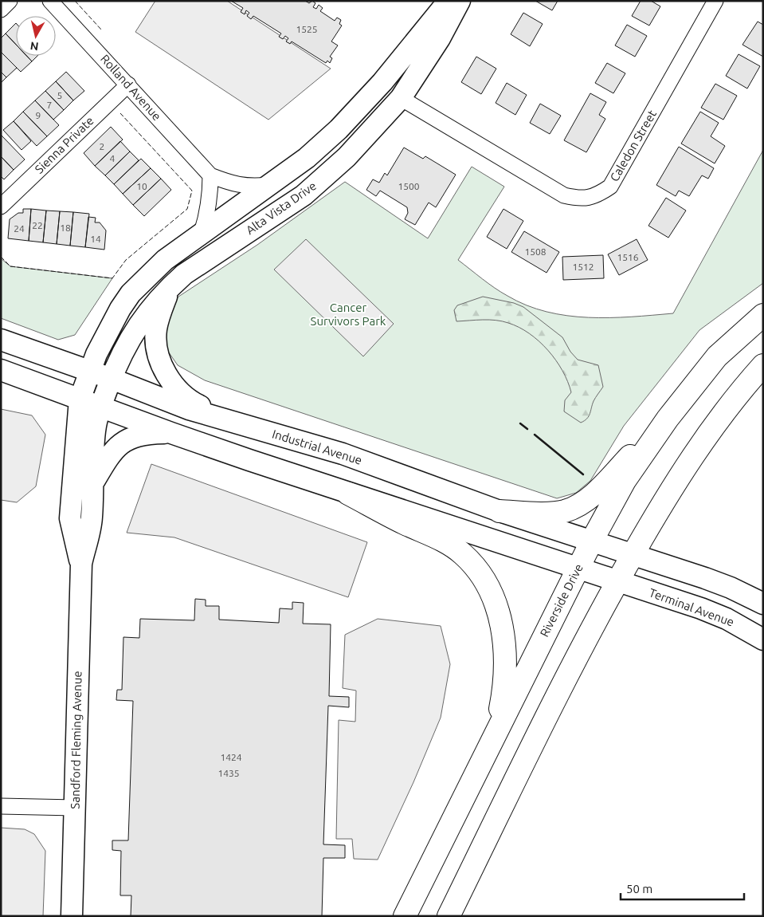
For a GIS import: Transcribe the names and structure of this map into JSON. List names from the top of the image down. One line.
{"streets":{"main road":["Riverside Drive"],"street":["Rolland Avenue","Sienna Private","Caledon Street","Alta Vista Drive","Industrial Avenue","Terminal Avenue","Sandford Fleming Avenue"]},"crossings":[["Rolland Avenue","Sienna Private"],["Caledon Street","Alta Vista Drive"],["Alta Vista Drive","Industrial Avenue"],["Alta Vista Drive","Sandford Fleming Avenue"],["Industrial Avenue","Riverside Drive"]],"parks":["Cancer Survivors Park"],"house_numbers":["1525","5","7","9","2","4","10","1500","22","18","24","14","1508","1516","1512","1424","1435"],"scale_bar":"50 m","north":"bottom"}
